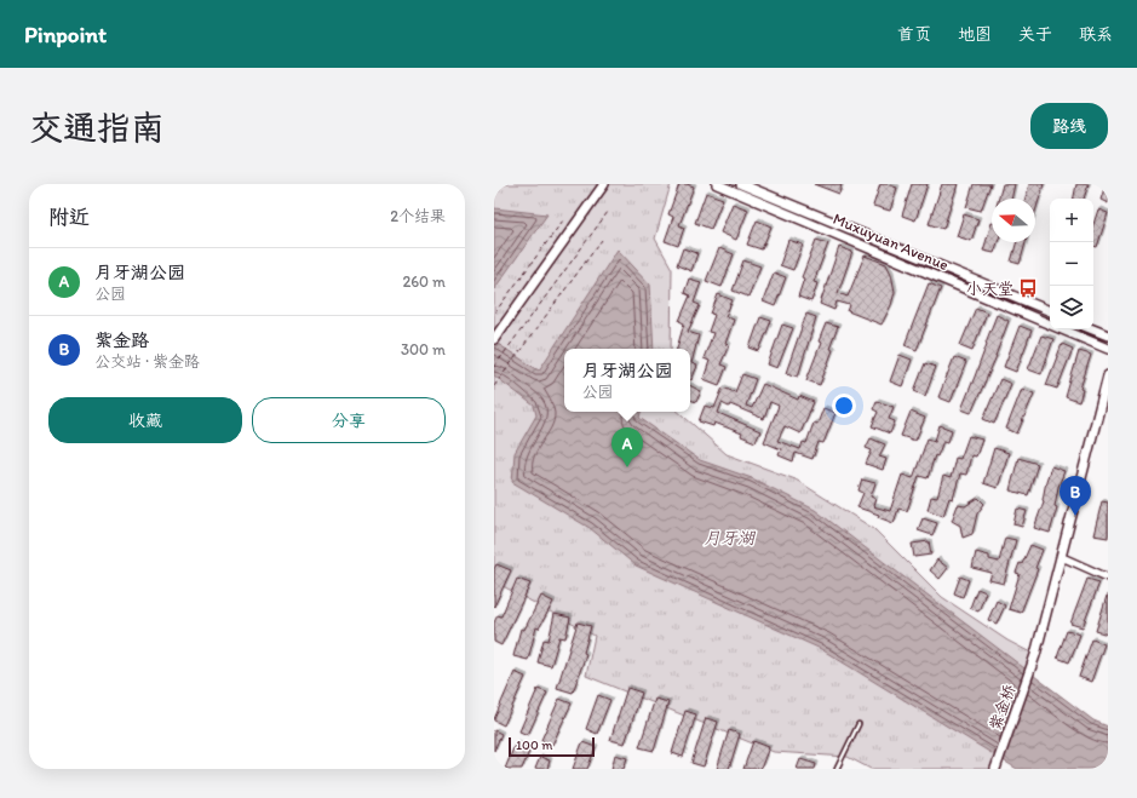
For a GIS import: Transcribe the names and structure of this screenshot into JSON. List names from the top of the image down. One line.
{"streets":{"main road":["Muxuyuan Avenue","紫金桥"]},"water":["月牙湖"],"places":{"bus stop":["小天堂"]},"scale_bar":"100 m","north":"left","page":{"header":"Pinpoint","nav":["首页","地图","关于","联系"],"buttons":["路线",["收藏","分享"]],"title":"交通指南","heading":["附近","2个结果"],"map_buttons":["+","−"],"list":[{"mark":"A","name":"月牙湖公园","note":"公园","value":"260 m"},{"mark":"B","name":"紫金路","note":"公交站 · 紫金路","value":"300 m"}],"popup":["月牙湖公园","公园"],"pins":["A","B"],"scale":"100 m"}}
